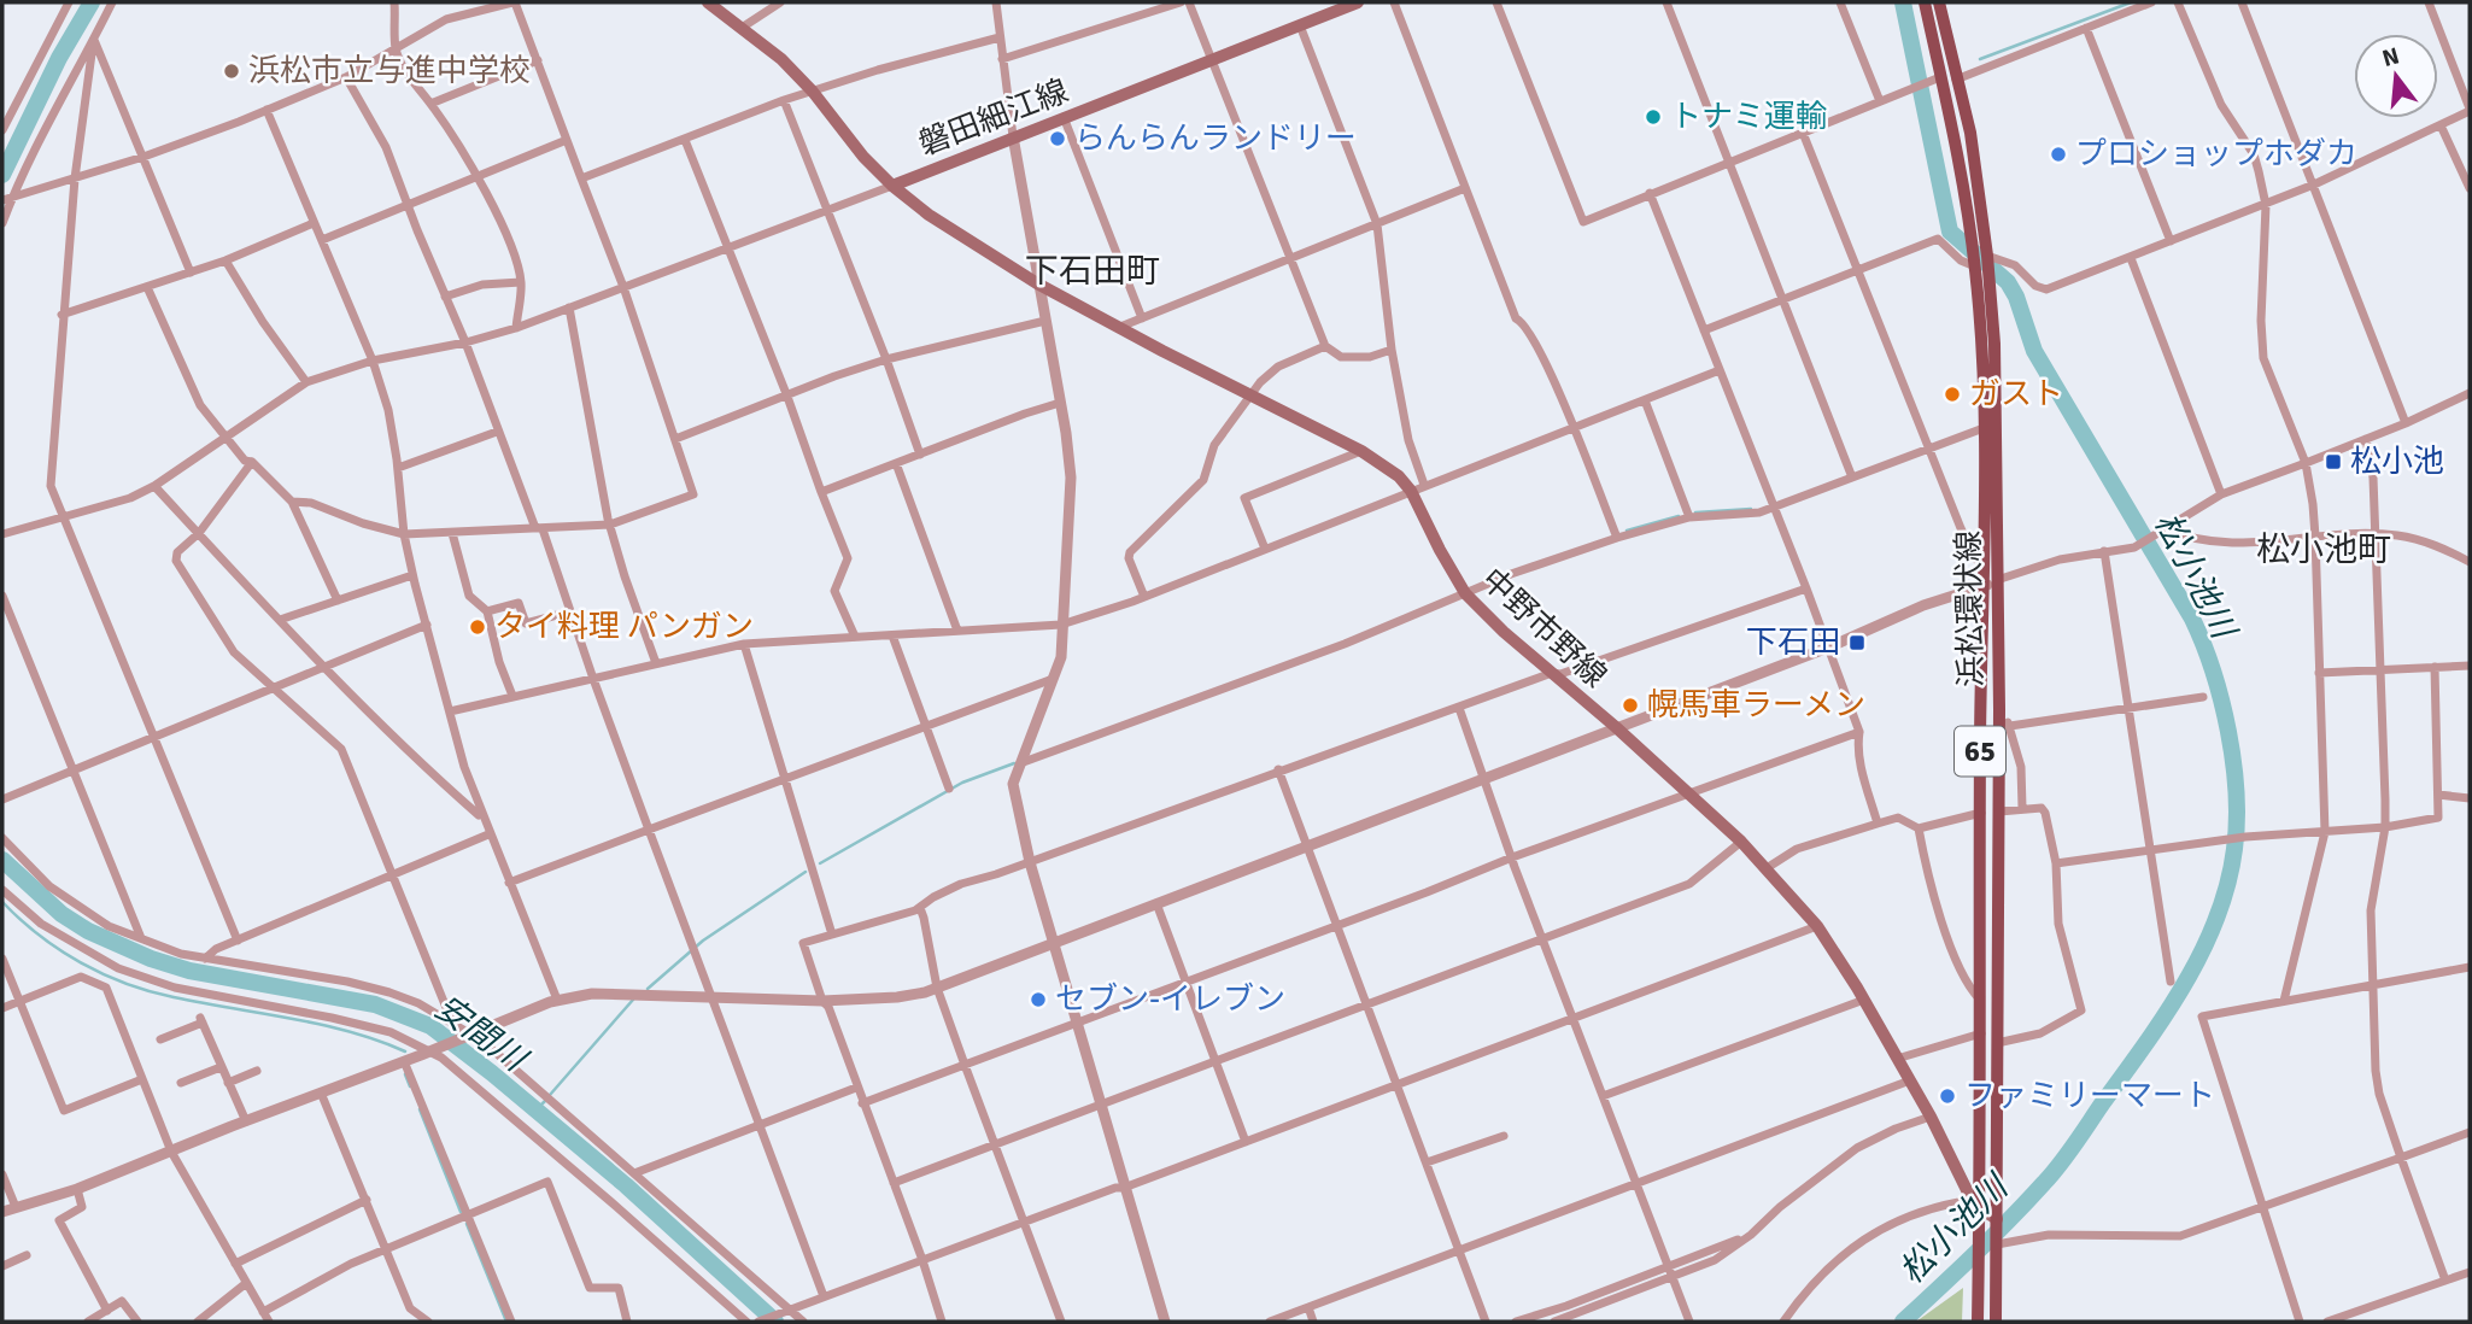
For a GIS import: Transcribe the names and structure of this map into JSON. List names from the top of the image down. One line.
{"streets":{"main road":["磐田細江線","浜松環状線","中野市野線","65"]},"crossings":[["磐田細江線","中野市野線"],["浜松環状線","中野市野線"]],"districts":["下石田町","松小池町"],"water":["松小池川","安間川"],"places":{"other":["浜松市立与進中学校","トナミ運輸","らんらんランドリー","プロショップホダカ","ガスト","タイ料理 パンガン","幌馬車ラーメン","セブン-イレブン","ファミリーマート"],"transit":["松小池","下石田"]},"north":"top"}
